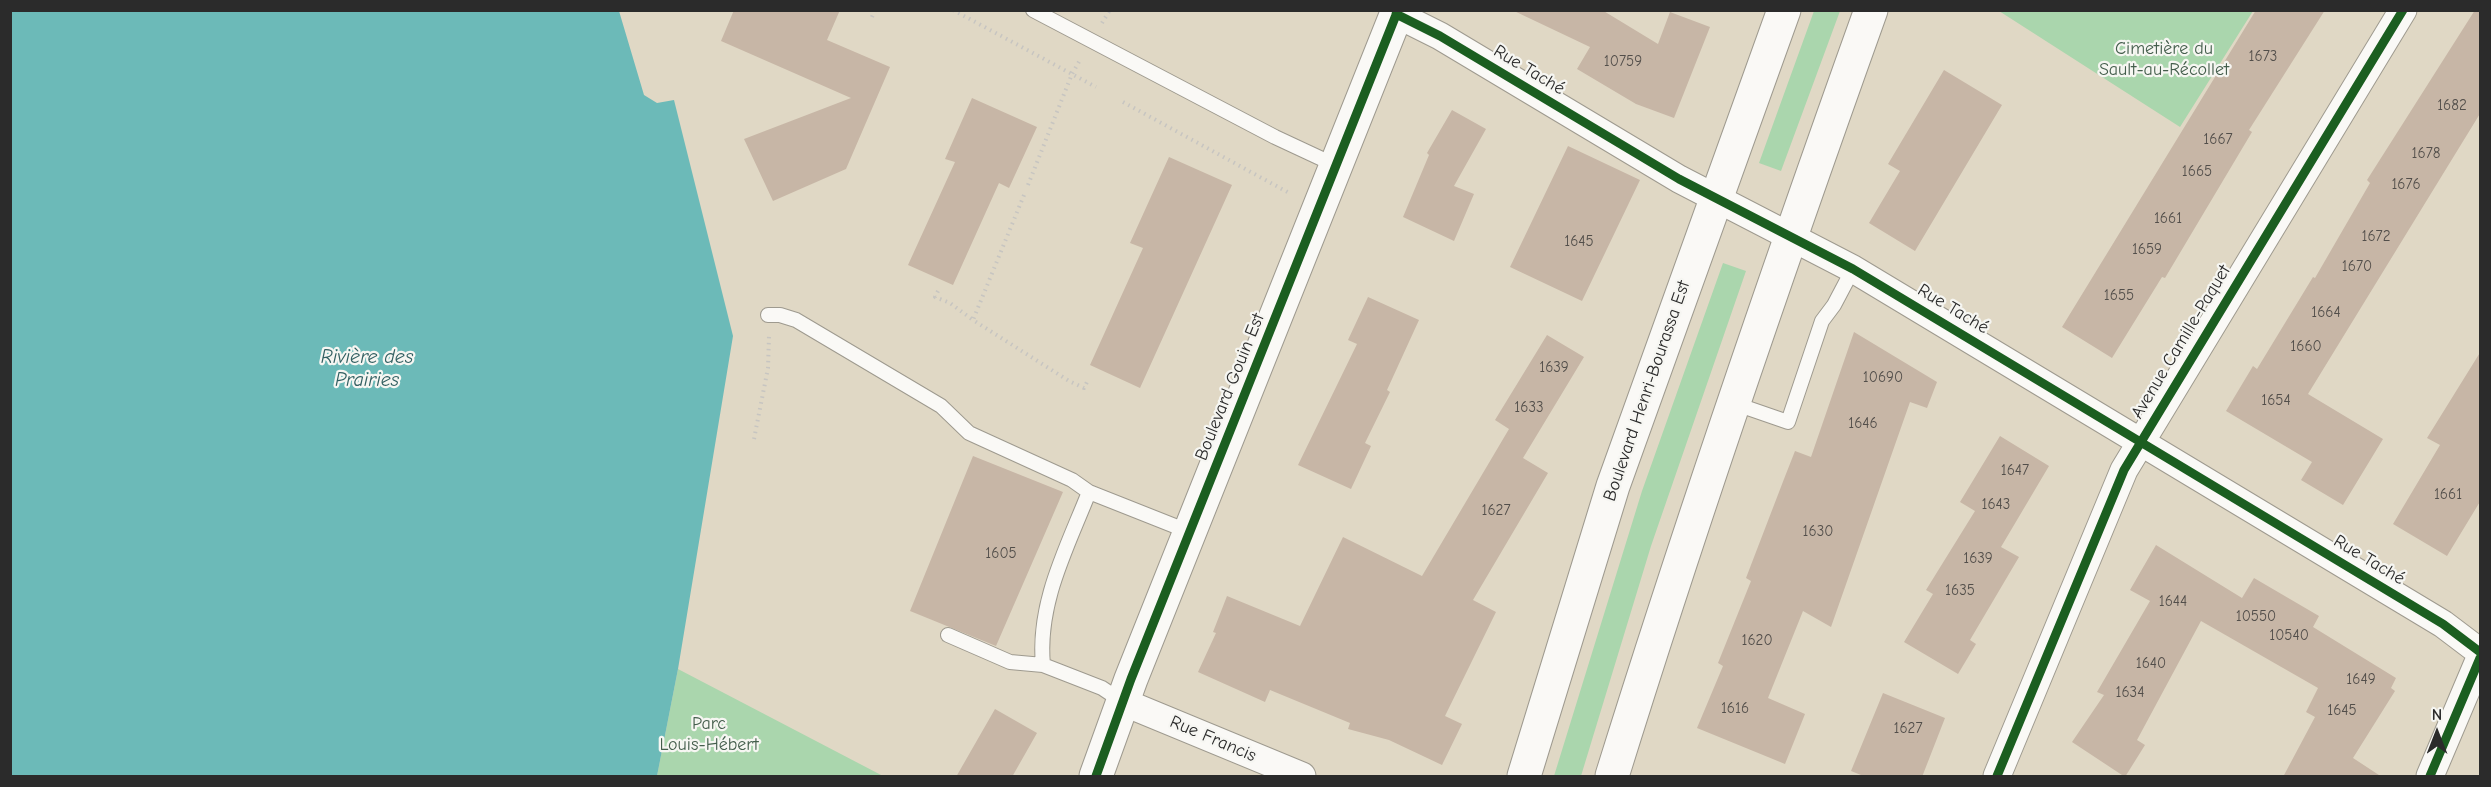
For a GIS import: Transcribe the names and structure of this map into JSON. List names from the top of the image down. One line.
{"streets":{"main road":["Boulevard Gouin Est","Boulevard Henri-Bourassa Est"],"street":["Rue Taché","Avenue Camille-Paquet","Rue Francis"]},"crossings":[["Rue Taché","Avenue Camille-Paquet"],["Rue Taché","Boulevard Gouin Est"],["Rue Taché","Boulevard Henri-Bourassa Est"],["Boulevard Gouin Est","Rue Francis"]],"water":["Rivière des Prairies"],"parks":["Cimetière du Sault-au-Récollet","Parc Louis-Hébert"],"house_numbers":["1673","10759","1682","1667","1678","1665","1676","1661","1672","1645","1659","1670","1655","1664","1660","1639","10690","1654","1633","1646","1647","1661","1643","1627","1630","1605","1639","1635","1644","10550","10540","1620","1640","1649","1634","1616","1645","1627"],"north":"top"}
